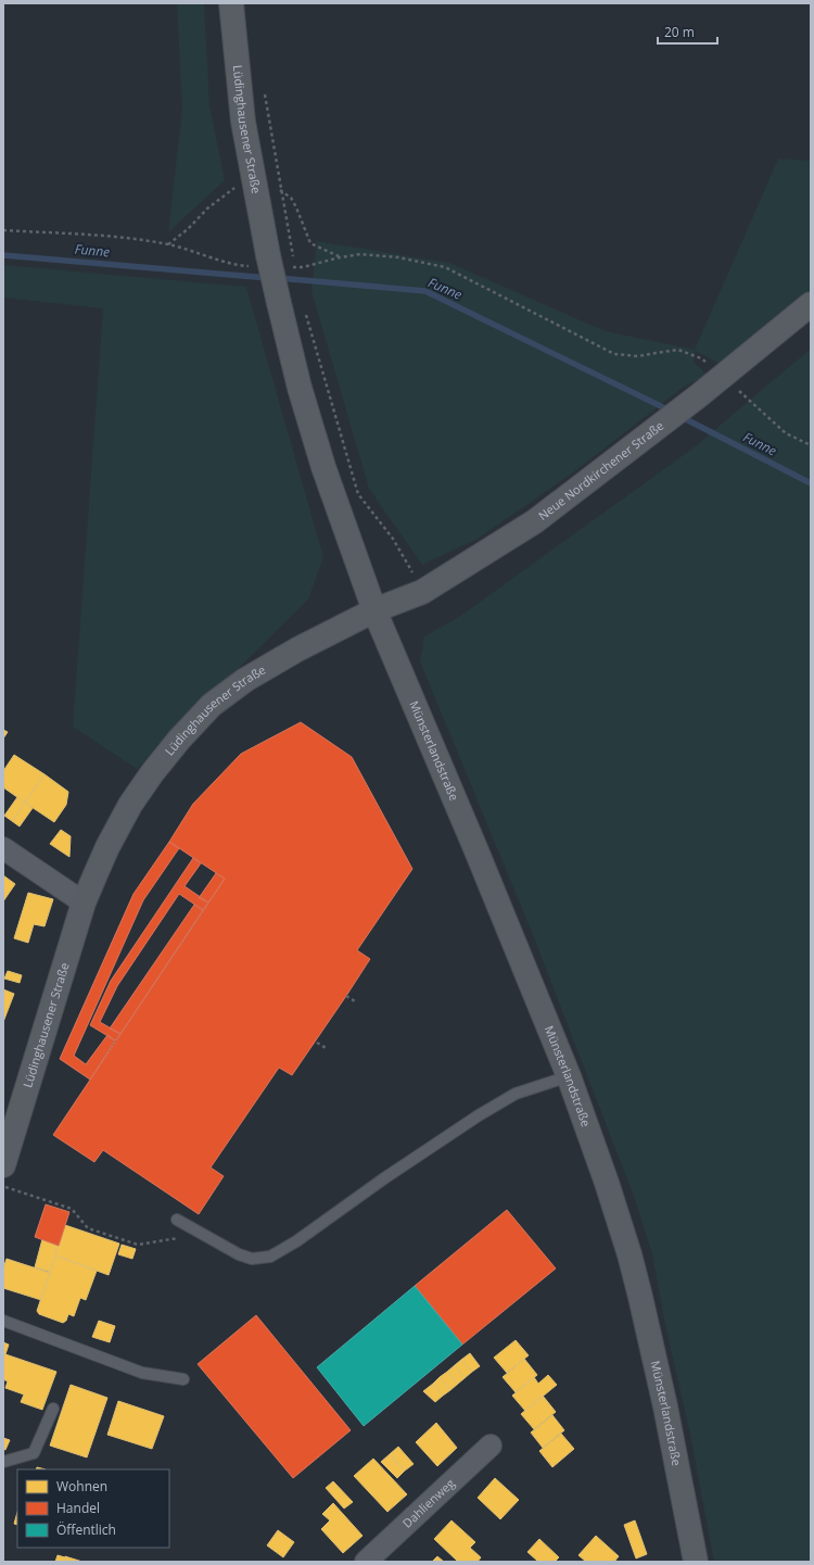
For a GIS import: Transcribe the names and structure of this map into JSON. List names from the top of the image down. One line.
{"streets":{"main road":["Lüdinghausener Straße","Neue Nordkirchener Straße","Münsterlandstraße"],"street":["Dahlienweg"]},"crossings":[["Lüdinghausener Straße","Neue Nordkirchener Straße"],["Lüdinghausener Straße","Münsterlandstraße"],["Neue Nordkirchener Straße","Münsterlandstraße"]],"water":["Funne"],"legend":["Wohnen","Handel","Öffentlich"],"scale_bar":"20 m"}
